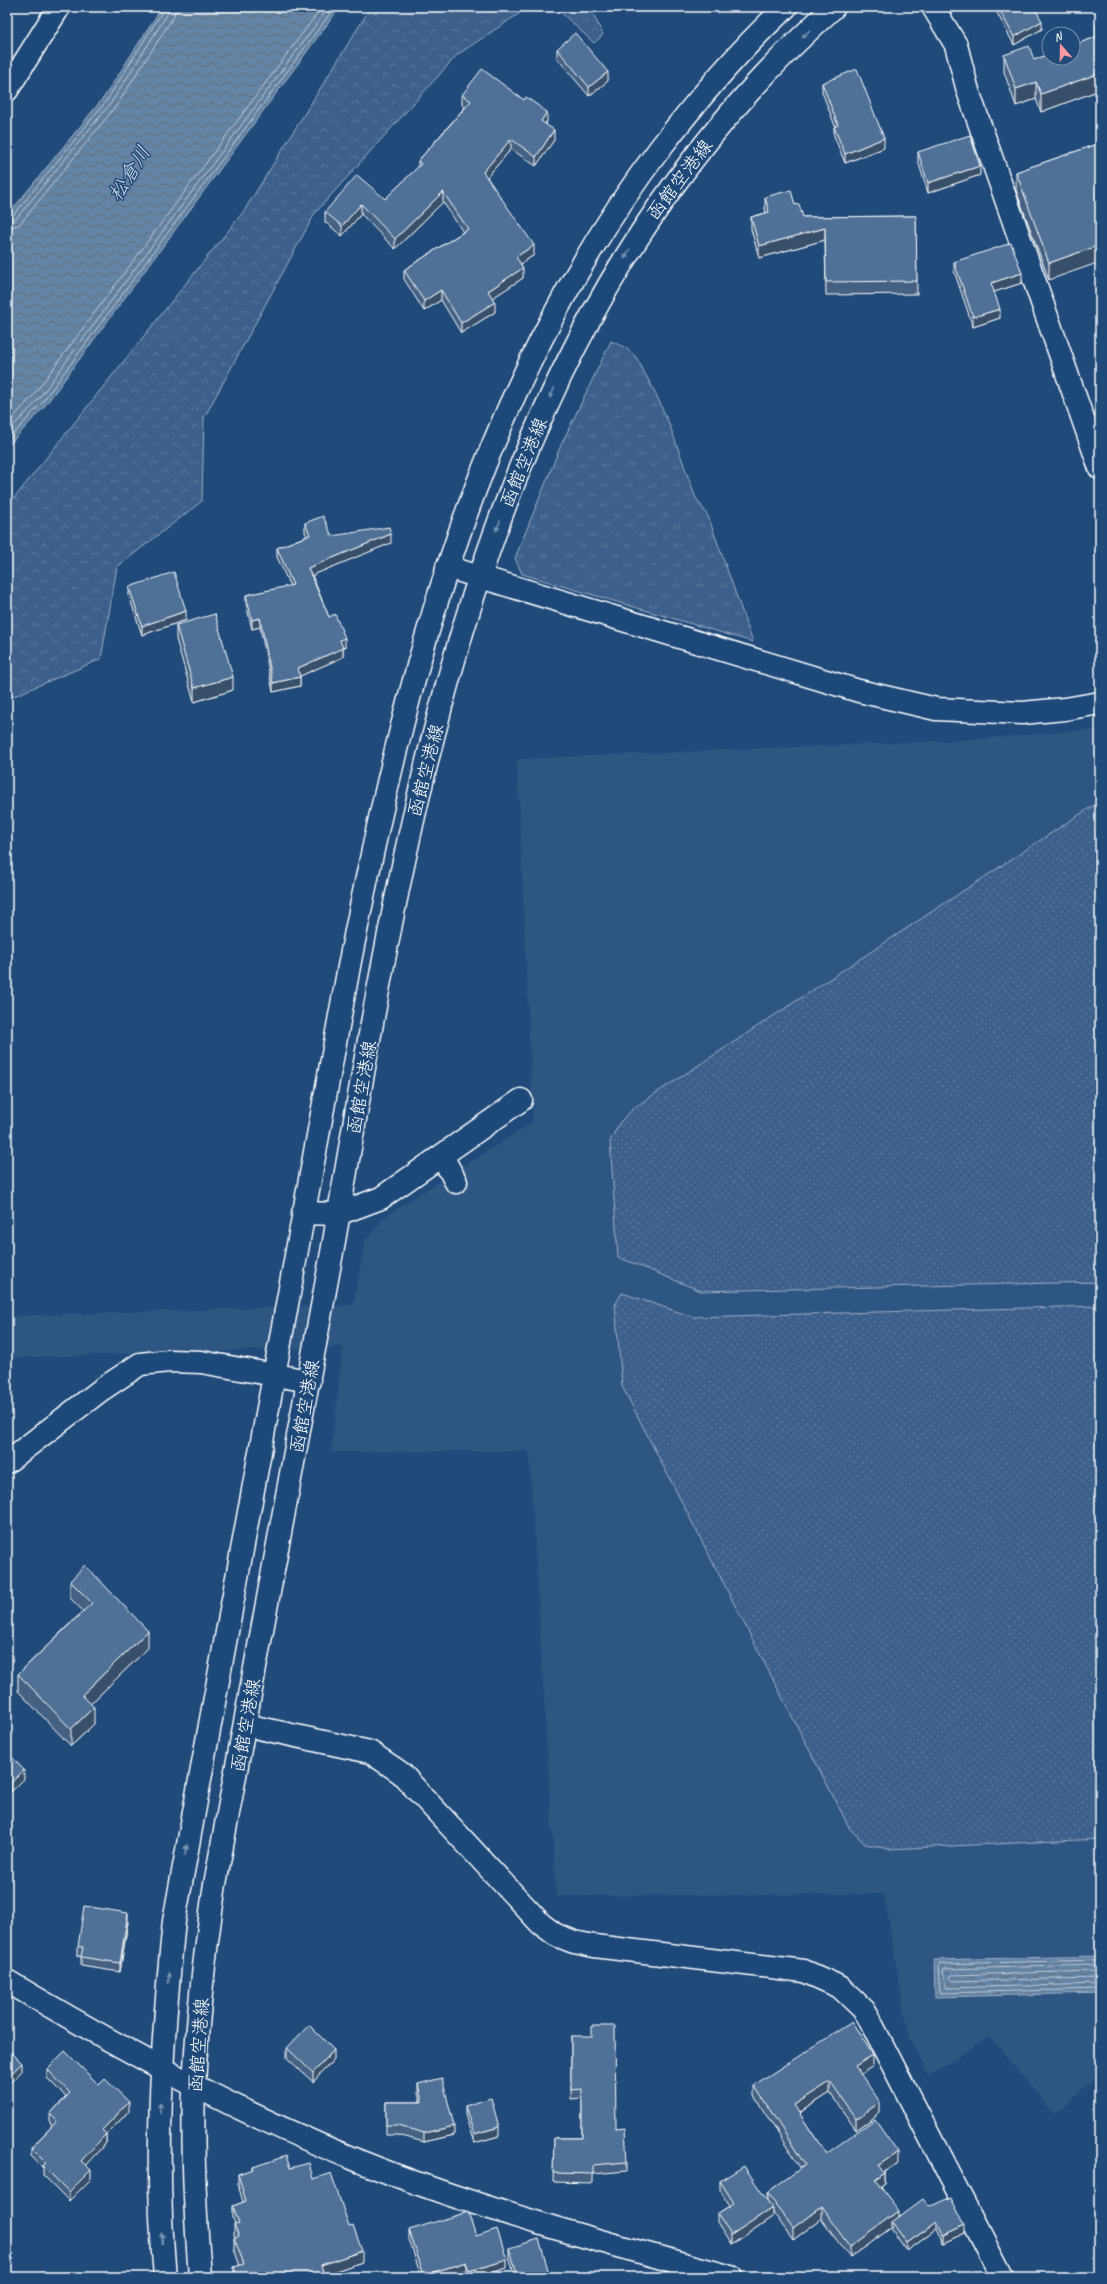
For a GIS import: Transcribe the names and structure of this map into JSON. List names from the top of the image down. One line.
{"streets":{"main road":["函館空港線"]},"water":["松倉川"],"north":"top"}
